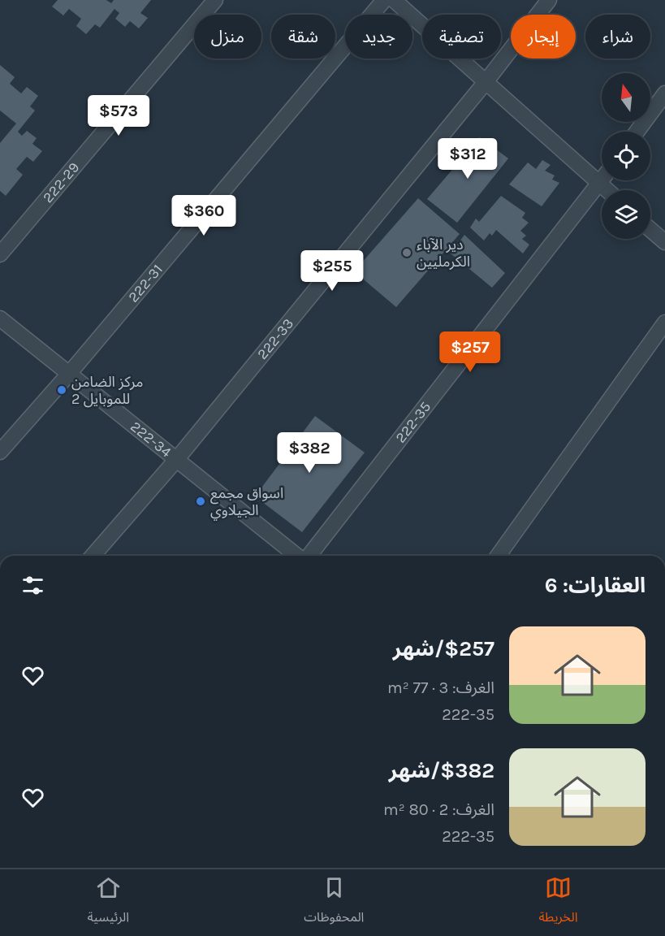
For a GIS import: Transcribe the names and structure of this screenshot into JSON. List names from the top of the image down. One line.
{"streets":{"street":["222-29","222-31","222-33","222-35","222-34"]},"crossings":[["222-31","222-34"],["222-33","222-34"]],"places":["دير الآباء الكرمليين","مركز الضامن 2 للموبايل","اسواق مجمع الجيلاوي"],"north":"top","page":{"chip":["شراء","إيجار","تصفية","جديد","شقة","منزل"],"price":["$573","$312","$360","$255","$257","$382"],"heading":"العقارات: 6","list":[{"name":"$257/شهر","note":"الغرف: 3 · 77 m² · 222-35"},{"name":"$382/شهر","note":"الغرف: 2 · 80 m² · 222-35"}],"tabs":["الخريطة","المحفوظات","الرئيسية"]}}
